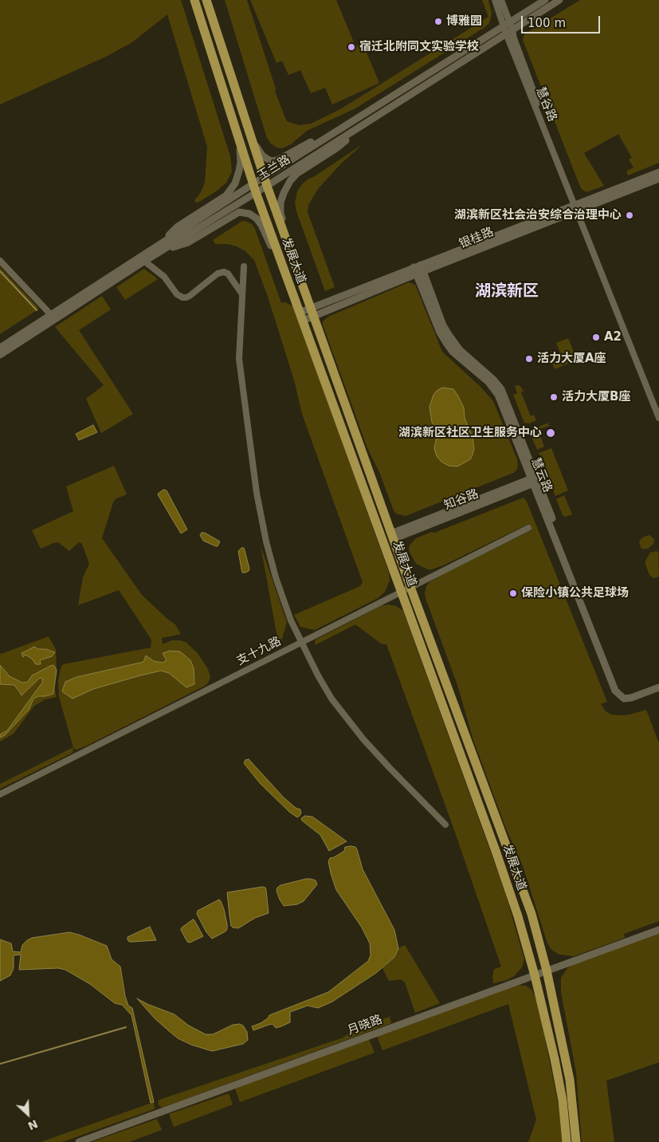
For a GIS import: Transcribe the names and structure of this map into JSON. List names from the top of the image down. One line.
{"streets":{"main road":["发展大道"],"street":["慧谷路","玉兰路","银桂路","慧云路","知谷路","支十九路","月晓路"]},"crossings":[["慧谷路","玉兰路"],["慧谷路","银桂路"],["玉兰路","发展大道"],["银桂路","发展大道"],["银桂路","慧云路"],["发展大道","知谷路"],["发展大道","支十九路"],["发展大道","月晓路"],["慧云路","知谷路"]],"districts":["湖滨新区"],"places":["博雅园","宿迁北附同文实验学校","湖滨新区社会治安综合治理中心","A2","活力大厦A座","活力大厦B座","湖滨新区社区卫生服务中心","保险小镇公共足球场"],"scale_bar":"100 m","north":"bottom right"}
